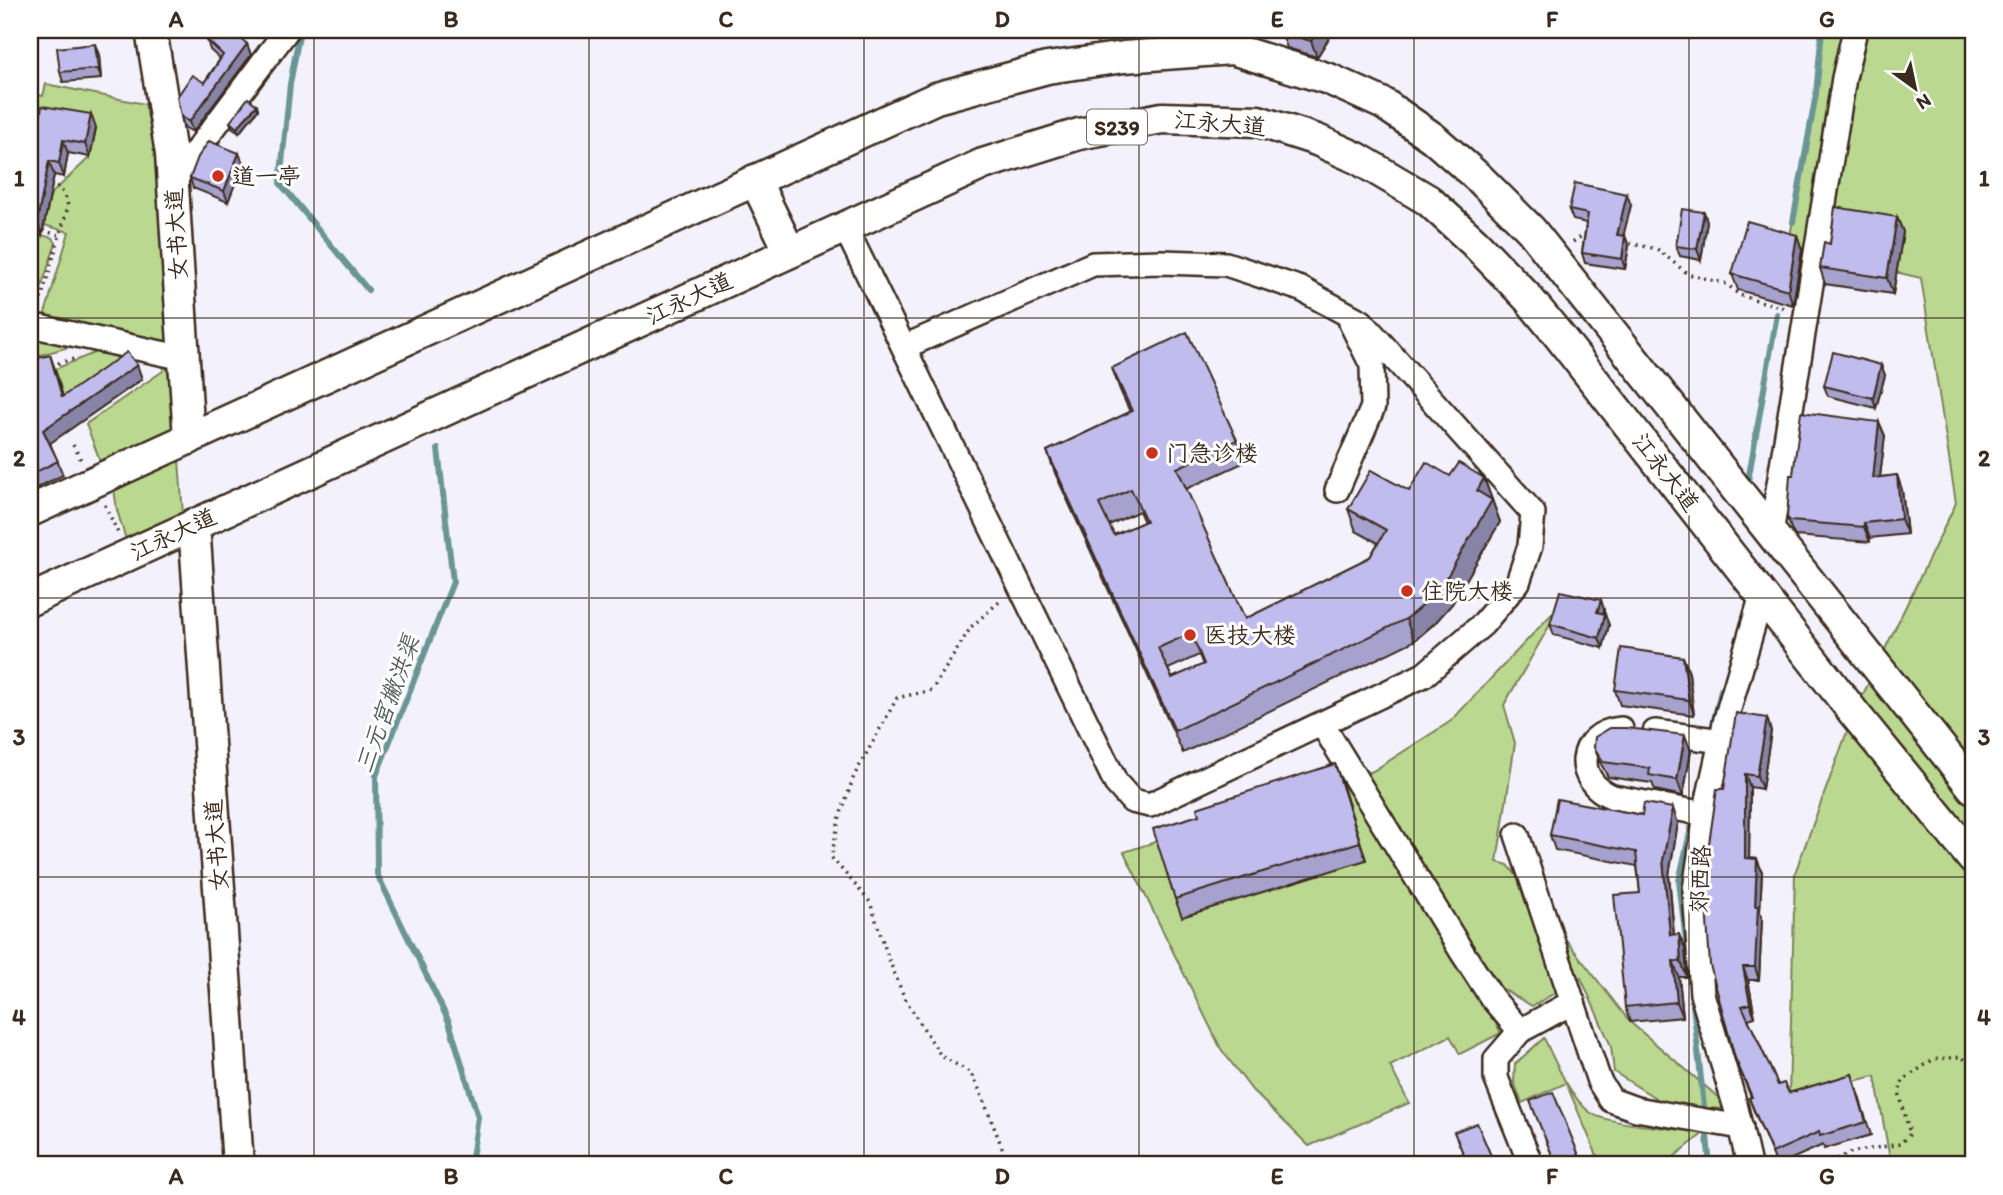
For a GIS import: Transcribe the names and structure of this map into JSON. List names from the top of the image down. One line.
{"streets":{"main road":["江永大道","S239","女书大道"],"street":["郊西路"]},"crossings":[["江永大道","女书大道"],["江永大道","郊西路"]],"water":["三元宫撇洪渠"],"places":["道一亭","门急诊楼","住院大楼","医技大楼"],"north":"bottom right","grid":{"columns":["A","B","C","D","E","F","G"],"rows":["1","2","3","4"]}}
